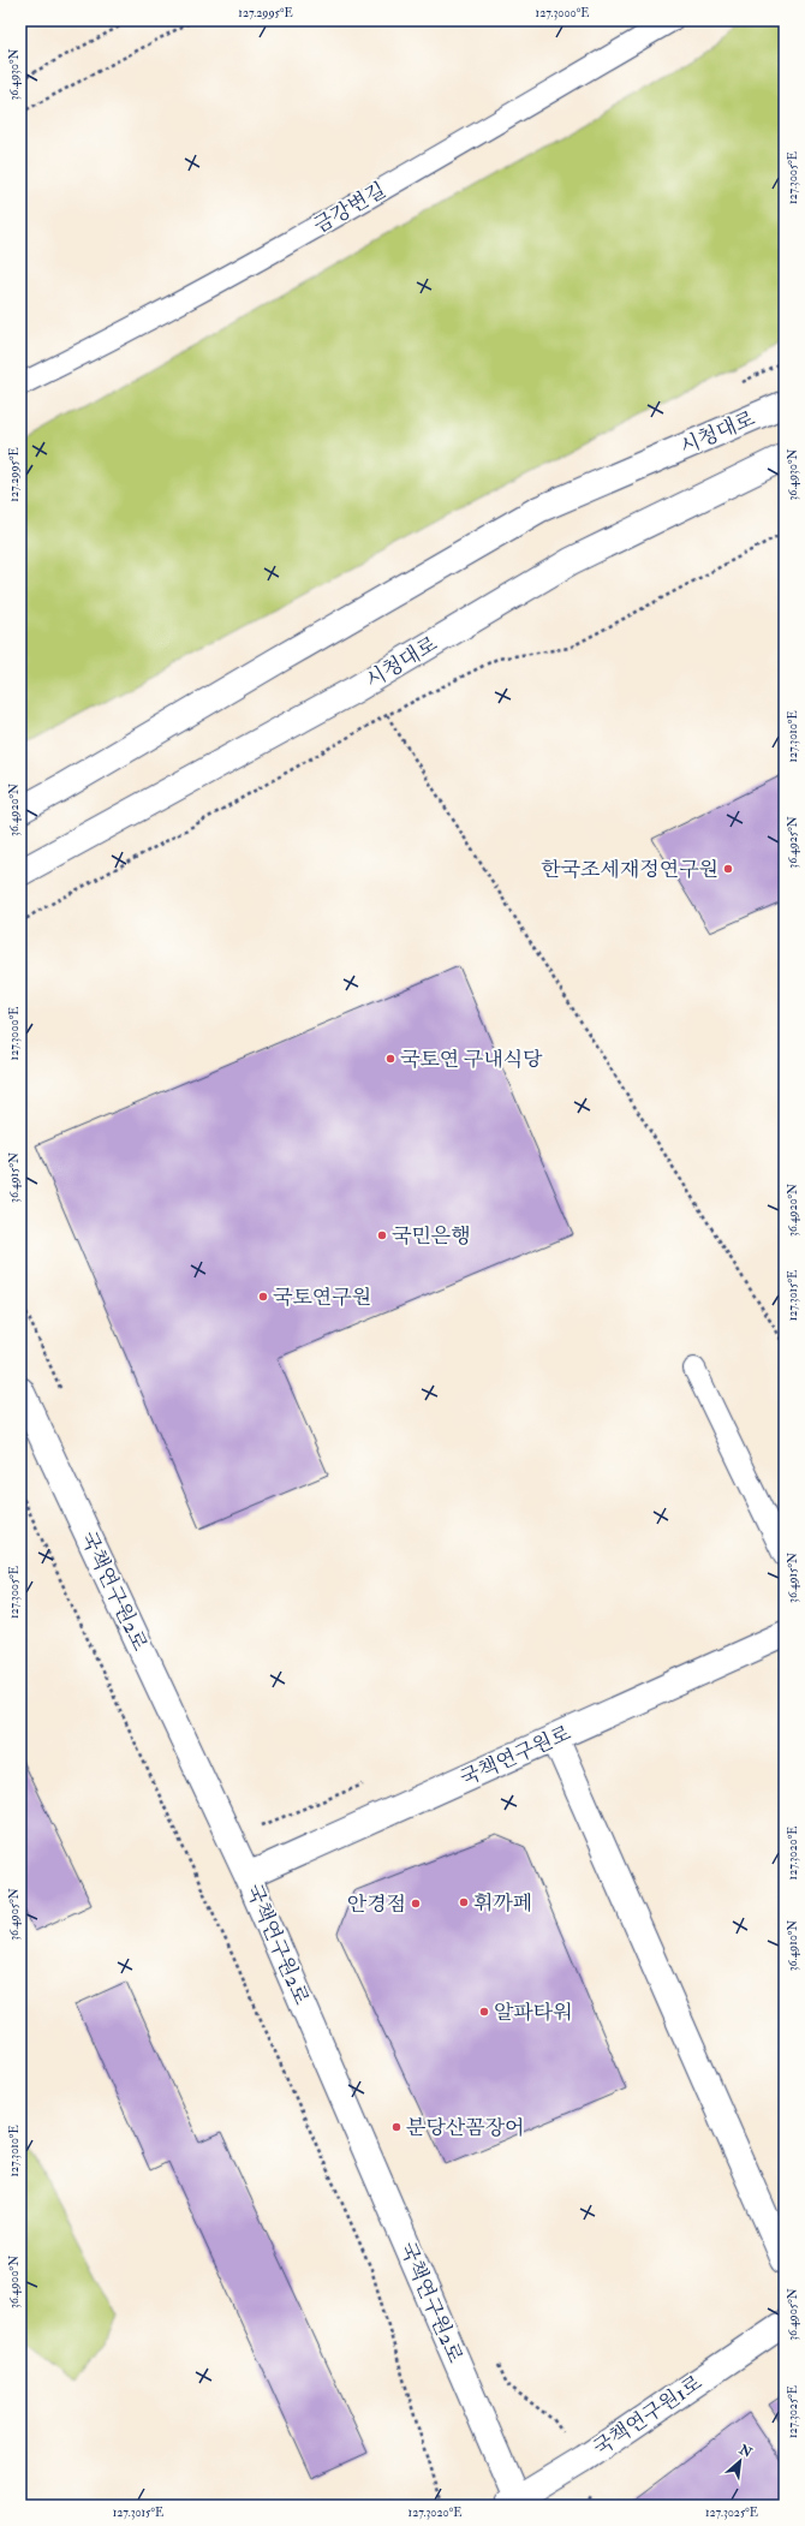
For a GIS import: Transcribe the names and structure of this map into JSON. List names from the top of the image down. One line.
{"streets":{"street":["시청대로","국책연구원2로","국책연구원로","국책연구원1로"],"lane":["금강변길"]},"crossings":[["국책연구원2로","국책연구원로"],["국책연구원2로","국책연구원1로"]],"places":["한국조세재정연구원","국토연 구내식당","국민은행","국토연구원","휘까페","안경점","알파타워","분당산꼼장어"],"north":"top right","coordinates":["127.2995°E","127.3000°E","36.4930°N","127.3005°E","127.3010°E","36.4920°N","36.4925°N","36.4915°N","127.3015°E","127.3020°E","36.4905°N","36.4910°N","36.4900°N","127.3025°E"]}
